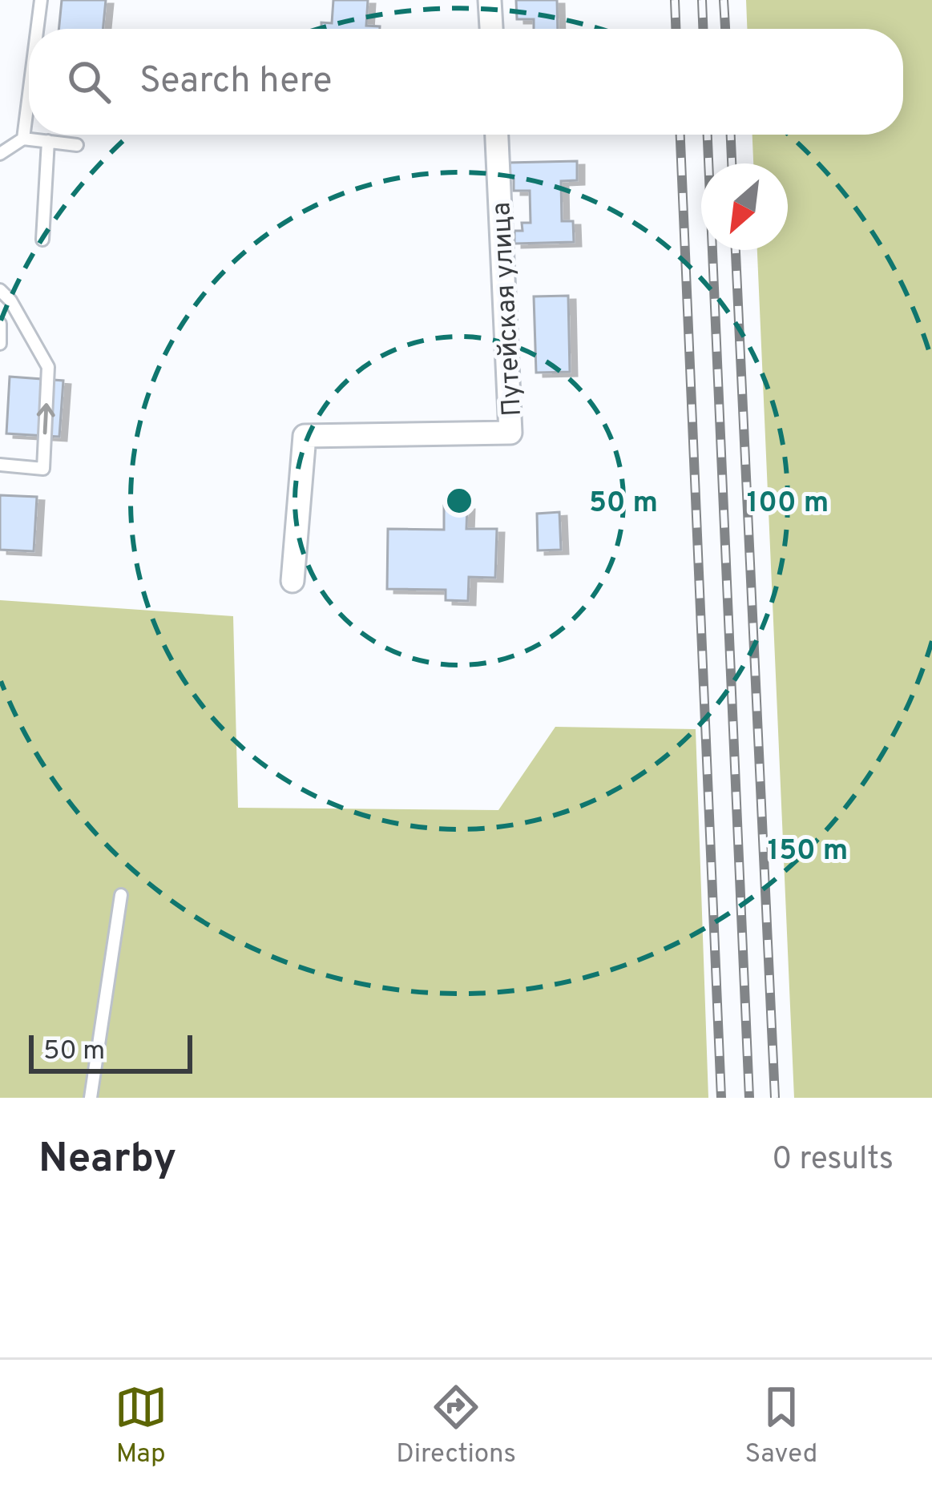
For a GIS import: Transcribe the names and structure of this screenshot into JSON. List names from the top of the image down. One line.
{"streets":{"street":["Путейская улица"]},"scale_bar":"50 m","north":"bottom left","page":{"search":"Search here","scale":"50 m","heading":["Nearby","0 results"],"nav":["Map","Directions","Saved"]},"rings":["50 m","100 m","150 m"]}
